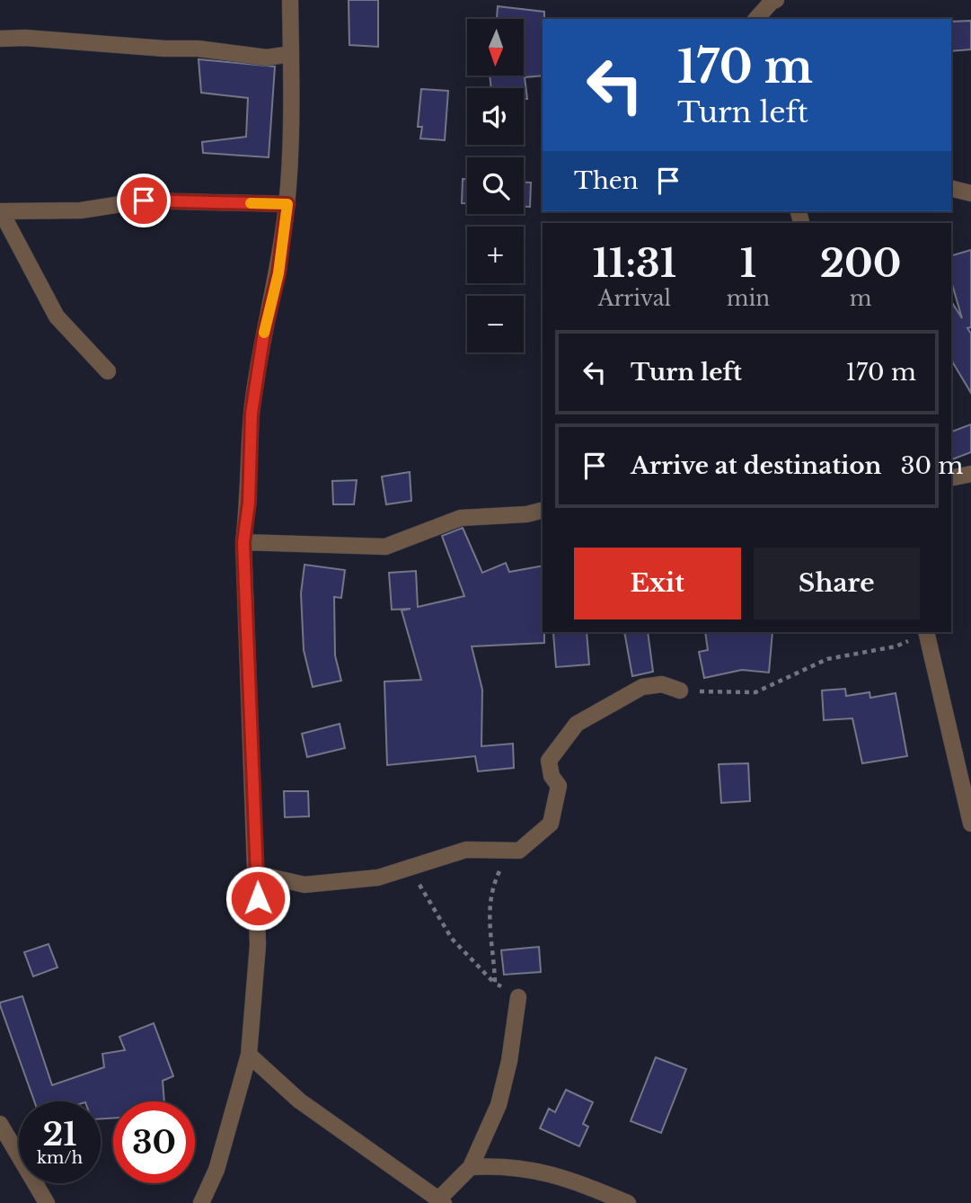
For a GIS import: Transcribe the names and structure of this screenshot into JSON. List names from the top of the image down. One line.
{"north":"bottom","page":{"map_buttons":["+","−"],"turn":["170 m","Turn left"],"then":"Then","eta":["11:31","Arrival","1","min","200","m"],"list":[{"name":"Turn left","value":"170 m"},{"name":"Arrive at destination","value":"30 m"}],"buttons":["Exit","Share"],"speed":"21 km/h","limit":"30"}}
